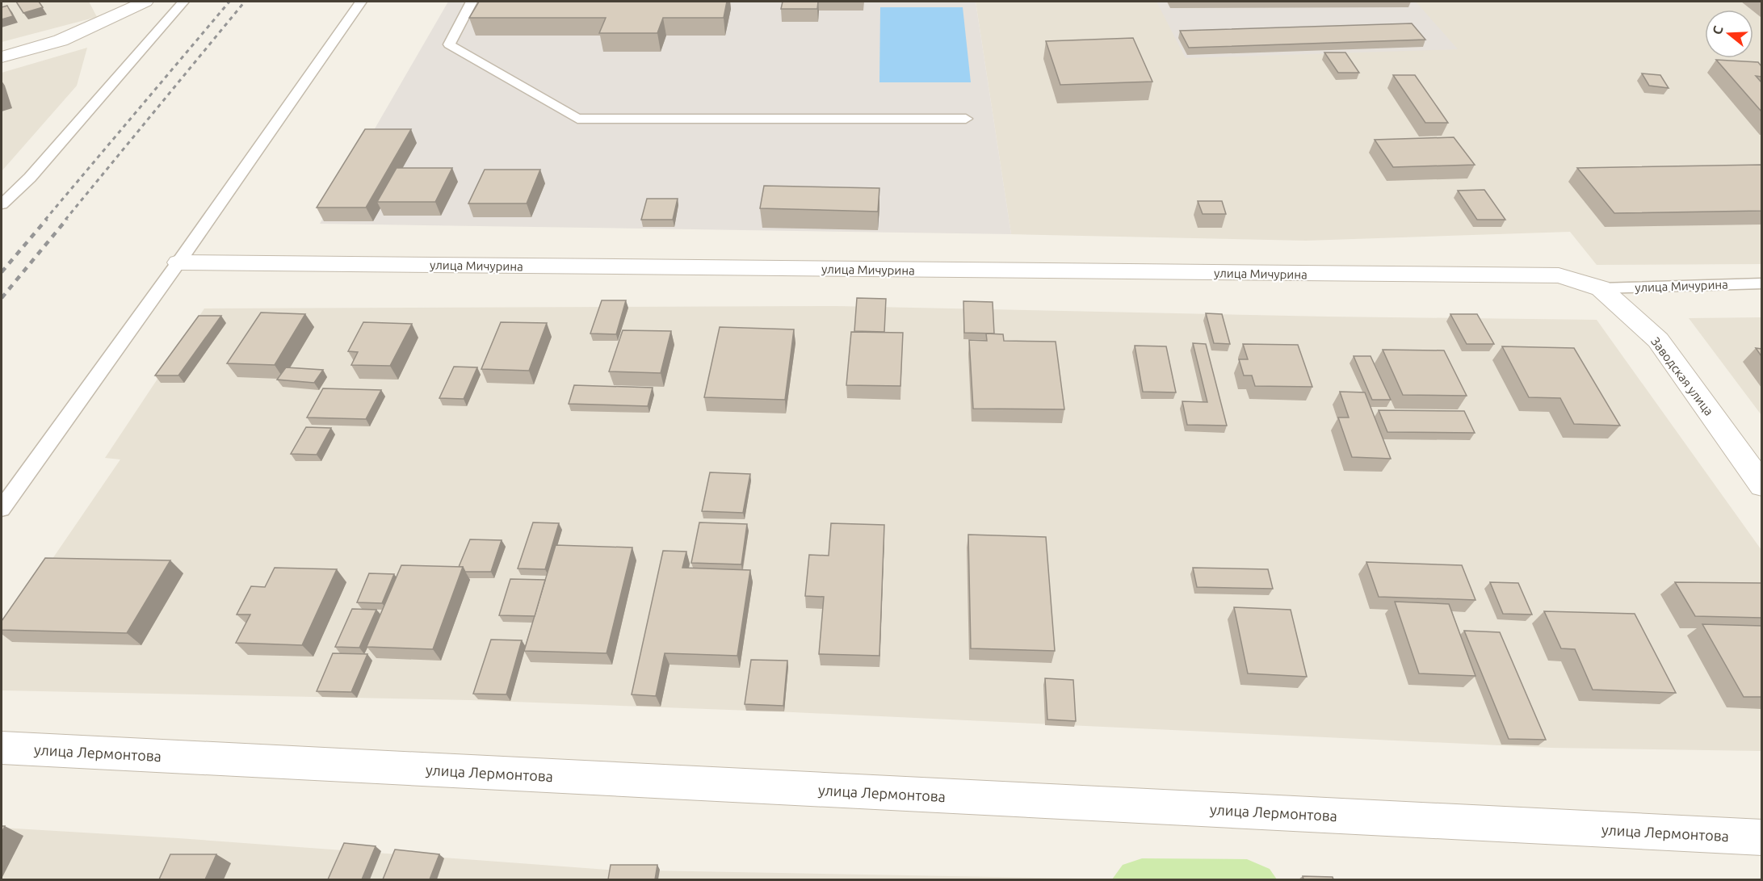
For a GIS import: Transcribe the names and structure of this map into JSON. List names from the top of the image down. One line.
{"streets":{"street":["улица Мичурина","Заводская улица","улица Лермонтова"]},"crossings":[["улица Мичурина","Заводская улица"]],"north":"left"}
